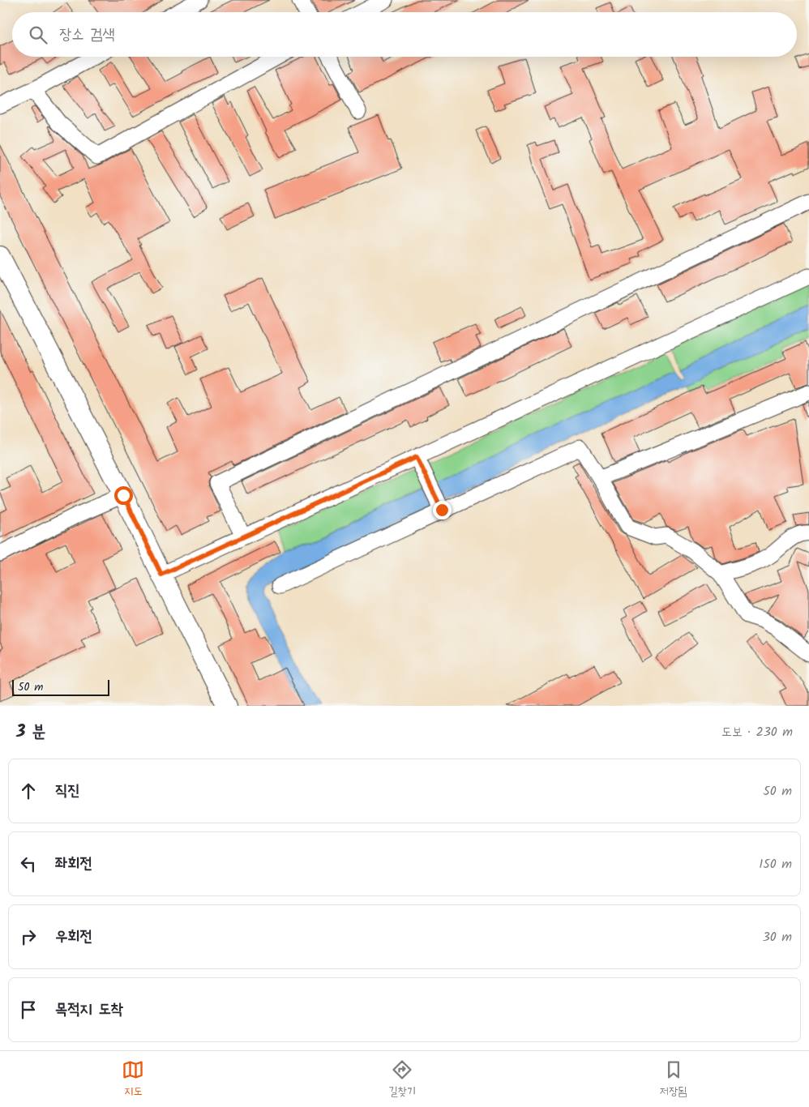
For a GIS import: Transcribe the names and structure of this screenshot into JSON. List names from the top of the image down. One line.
{"scale_bar":"50 m","page":{"search":"장소 검색","scale":"50 m","heading":["3 분","도보 · 230 m"],"list":[["직진","50 m"],["좌회전","150 m"],["우회전","30 m"],"목적지 도착"],"nav":["지도","길찾기","저장됨"]}}
